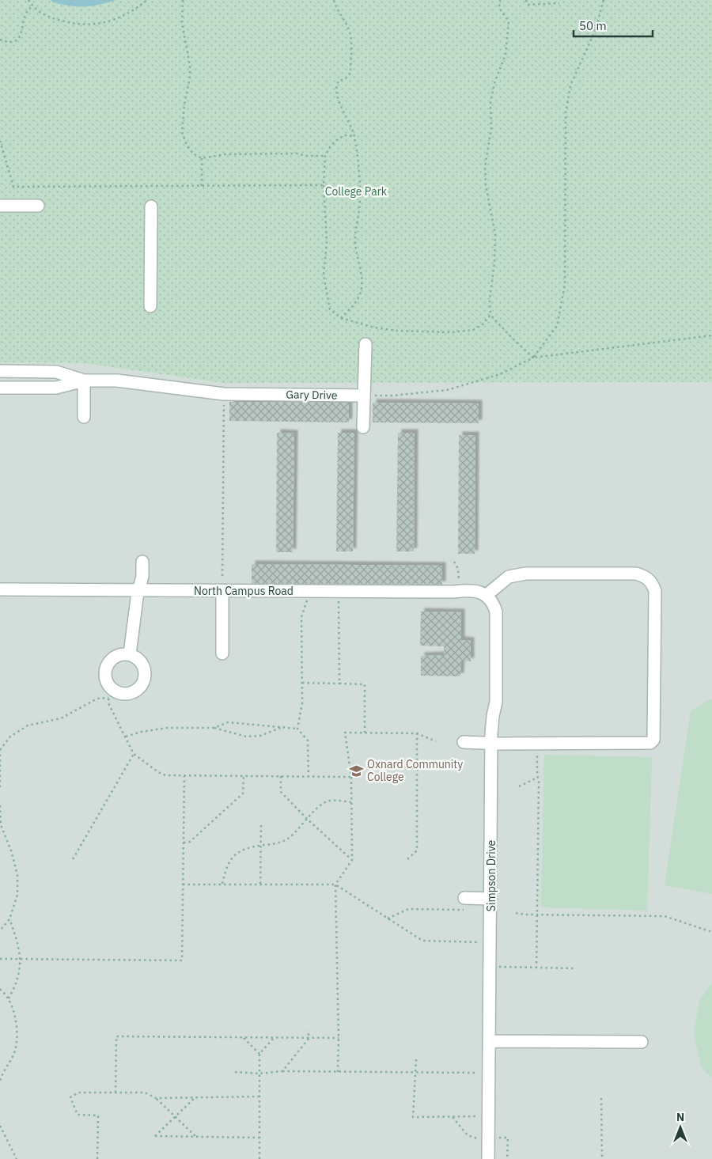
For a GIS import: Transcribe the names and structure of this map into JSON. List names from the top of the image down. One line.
{"streets":{"street":["Gary Drive","North Campus Road","Simpson Drive"]},"crossings":[["North Campus Road","Simpson Drive"]],"parks":["College Park"],"places":{"school or university":["Oxnard Community College"]},"scale_bar":"50 m","north":"top"}
